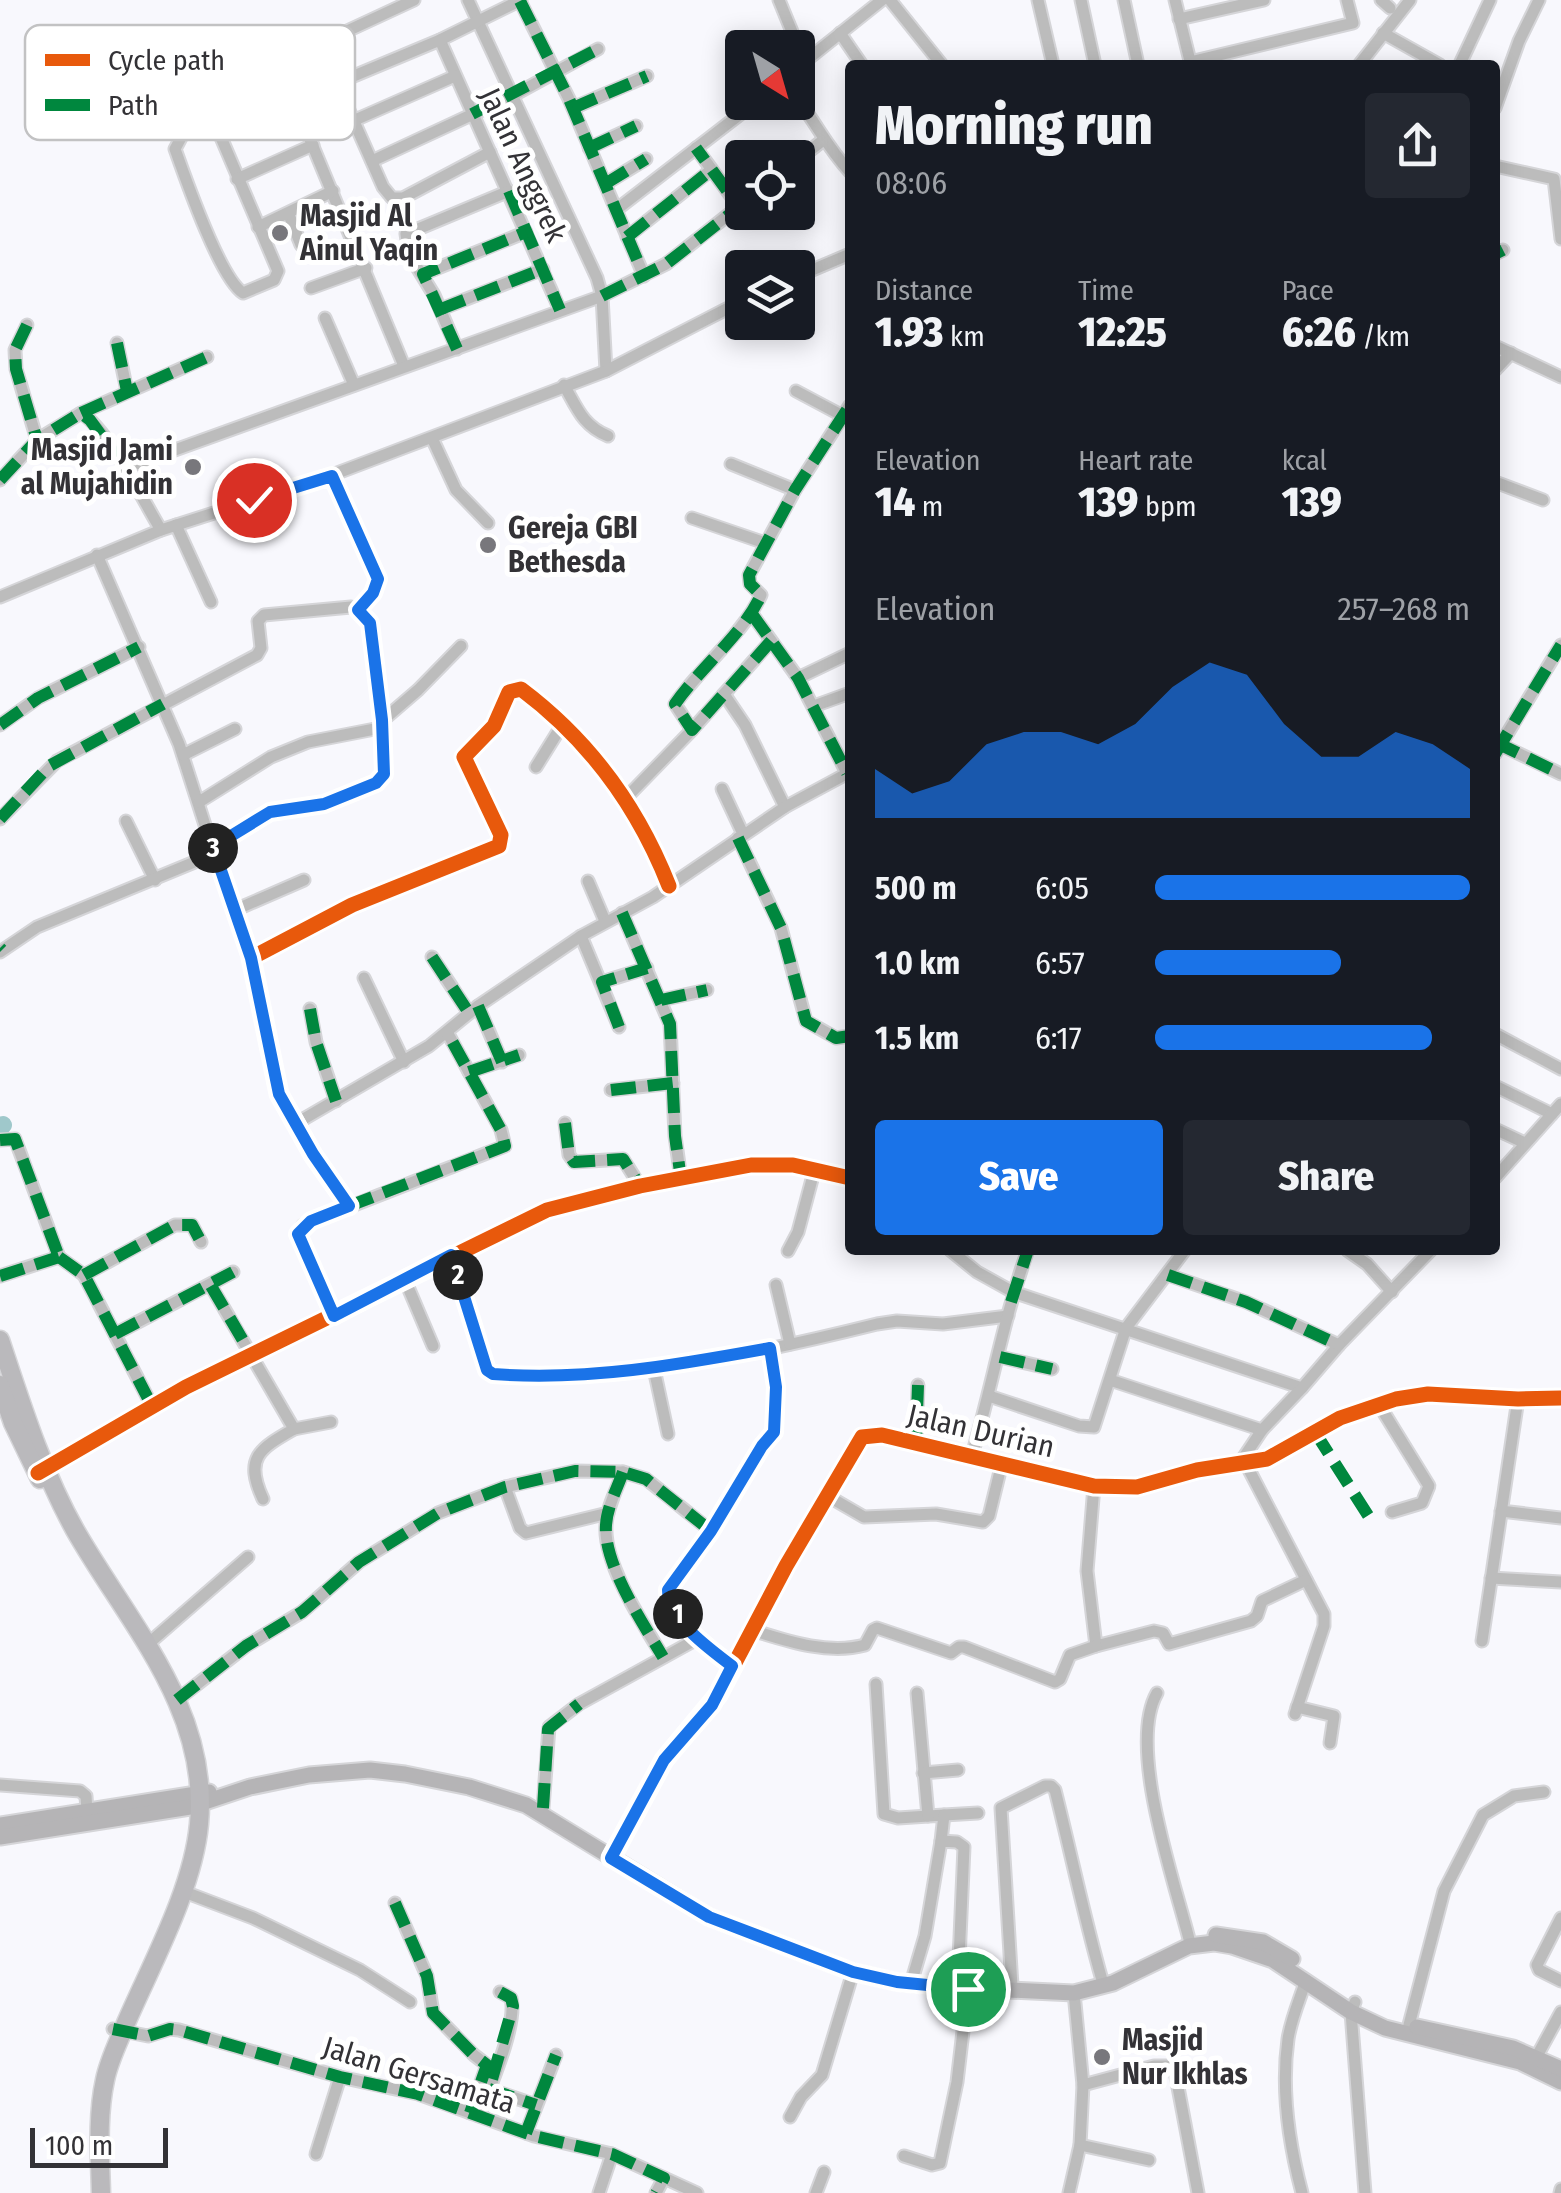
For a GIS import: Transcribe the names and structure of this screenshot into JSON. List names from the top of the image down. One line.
{"streets":{"street":["Jalan Anggrek","Jalan Durian","Jalan Gersamata"]},"places":["Masjid Al Ainul Yaqin","Masjid Jami al Mujahidin","Gereja GBI Bethesda","Masjid Nur Ikhlas"],"legend":["Cycle path","Path"],"scale_bar":"100 m","north":"bottom right","page":{"heading":["Morning run","08:06"],"stats":[["Distance","1.93 km"],["Time","12:25"],["Pace","6:26 /km"],["Elevation","14 m"],["Heart rate","139 bpm"],["kcal","139"]],"chart":["Elevation","257–268 m"],"pins":["3","2","1"],"list":[{"name":"500 m","note":"6:05"},{"name":"1.0 km","note":"6:57"},{"name":"1.5 km","note":"6:17"}],"buttons":["Save","Share"],"scale":"100 m"}}
